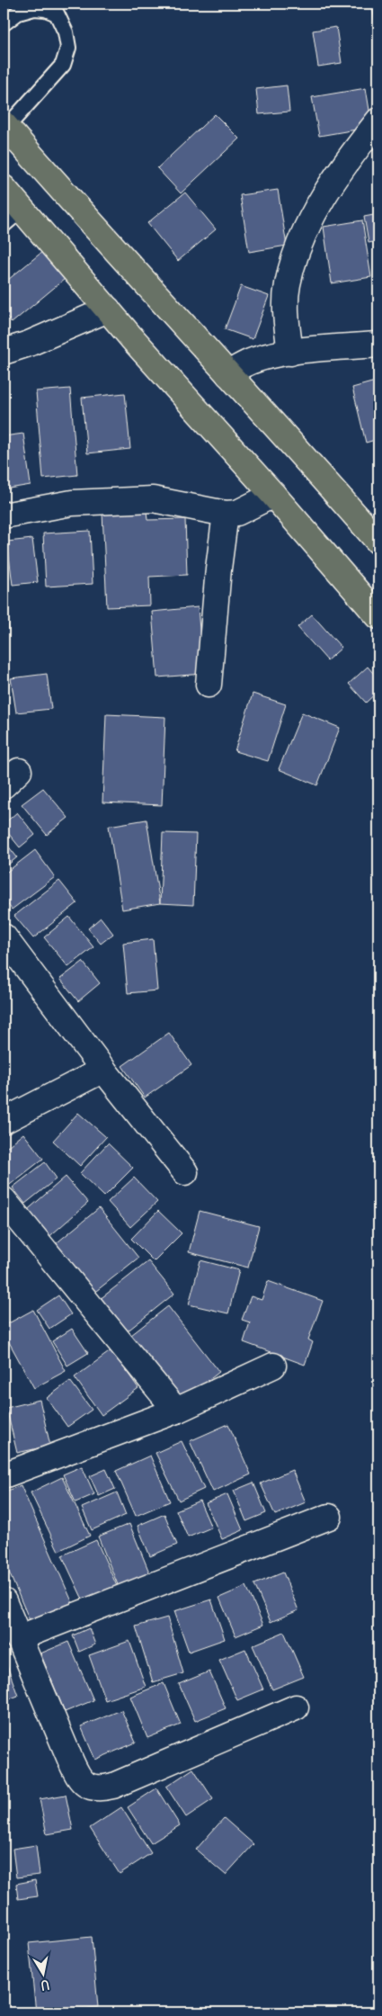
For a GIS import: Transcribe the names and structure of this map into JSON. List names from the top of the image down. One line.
{"north":"bottom"}
